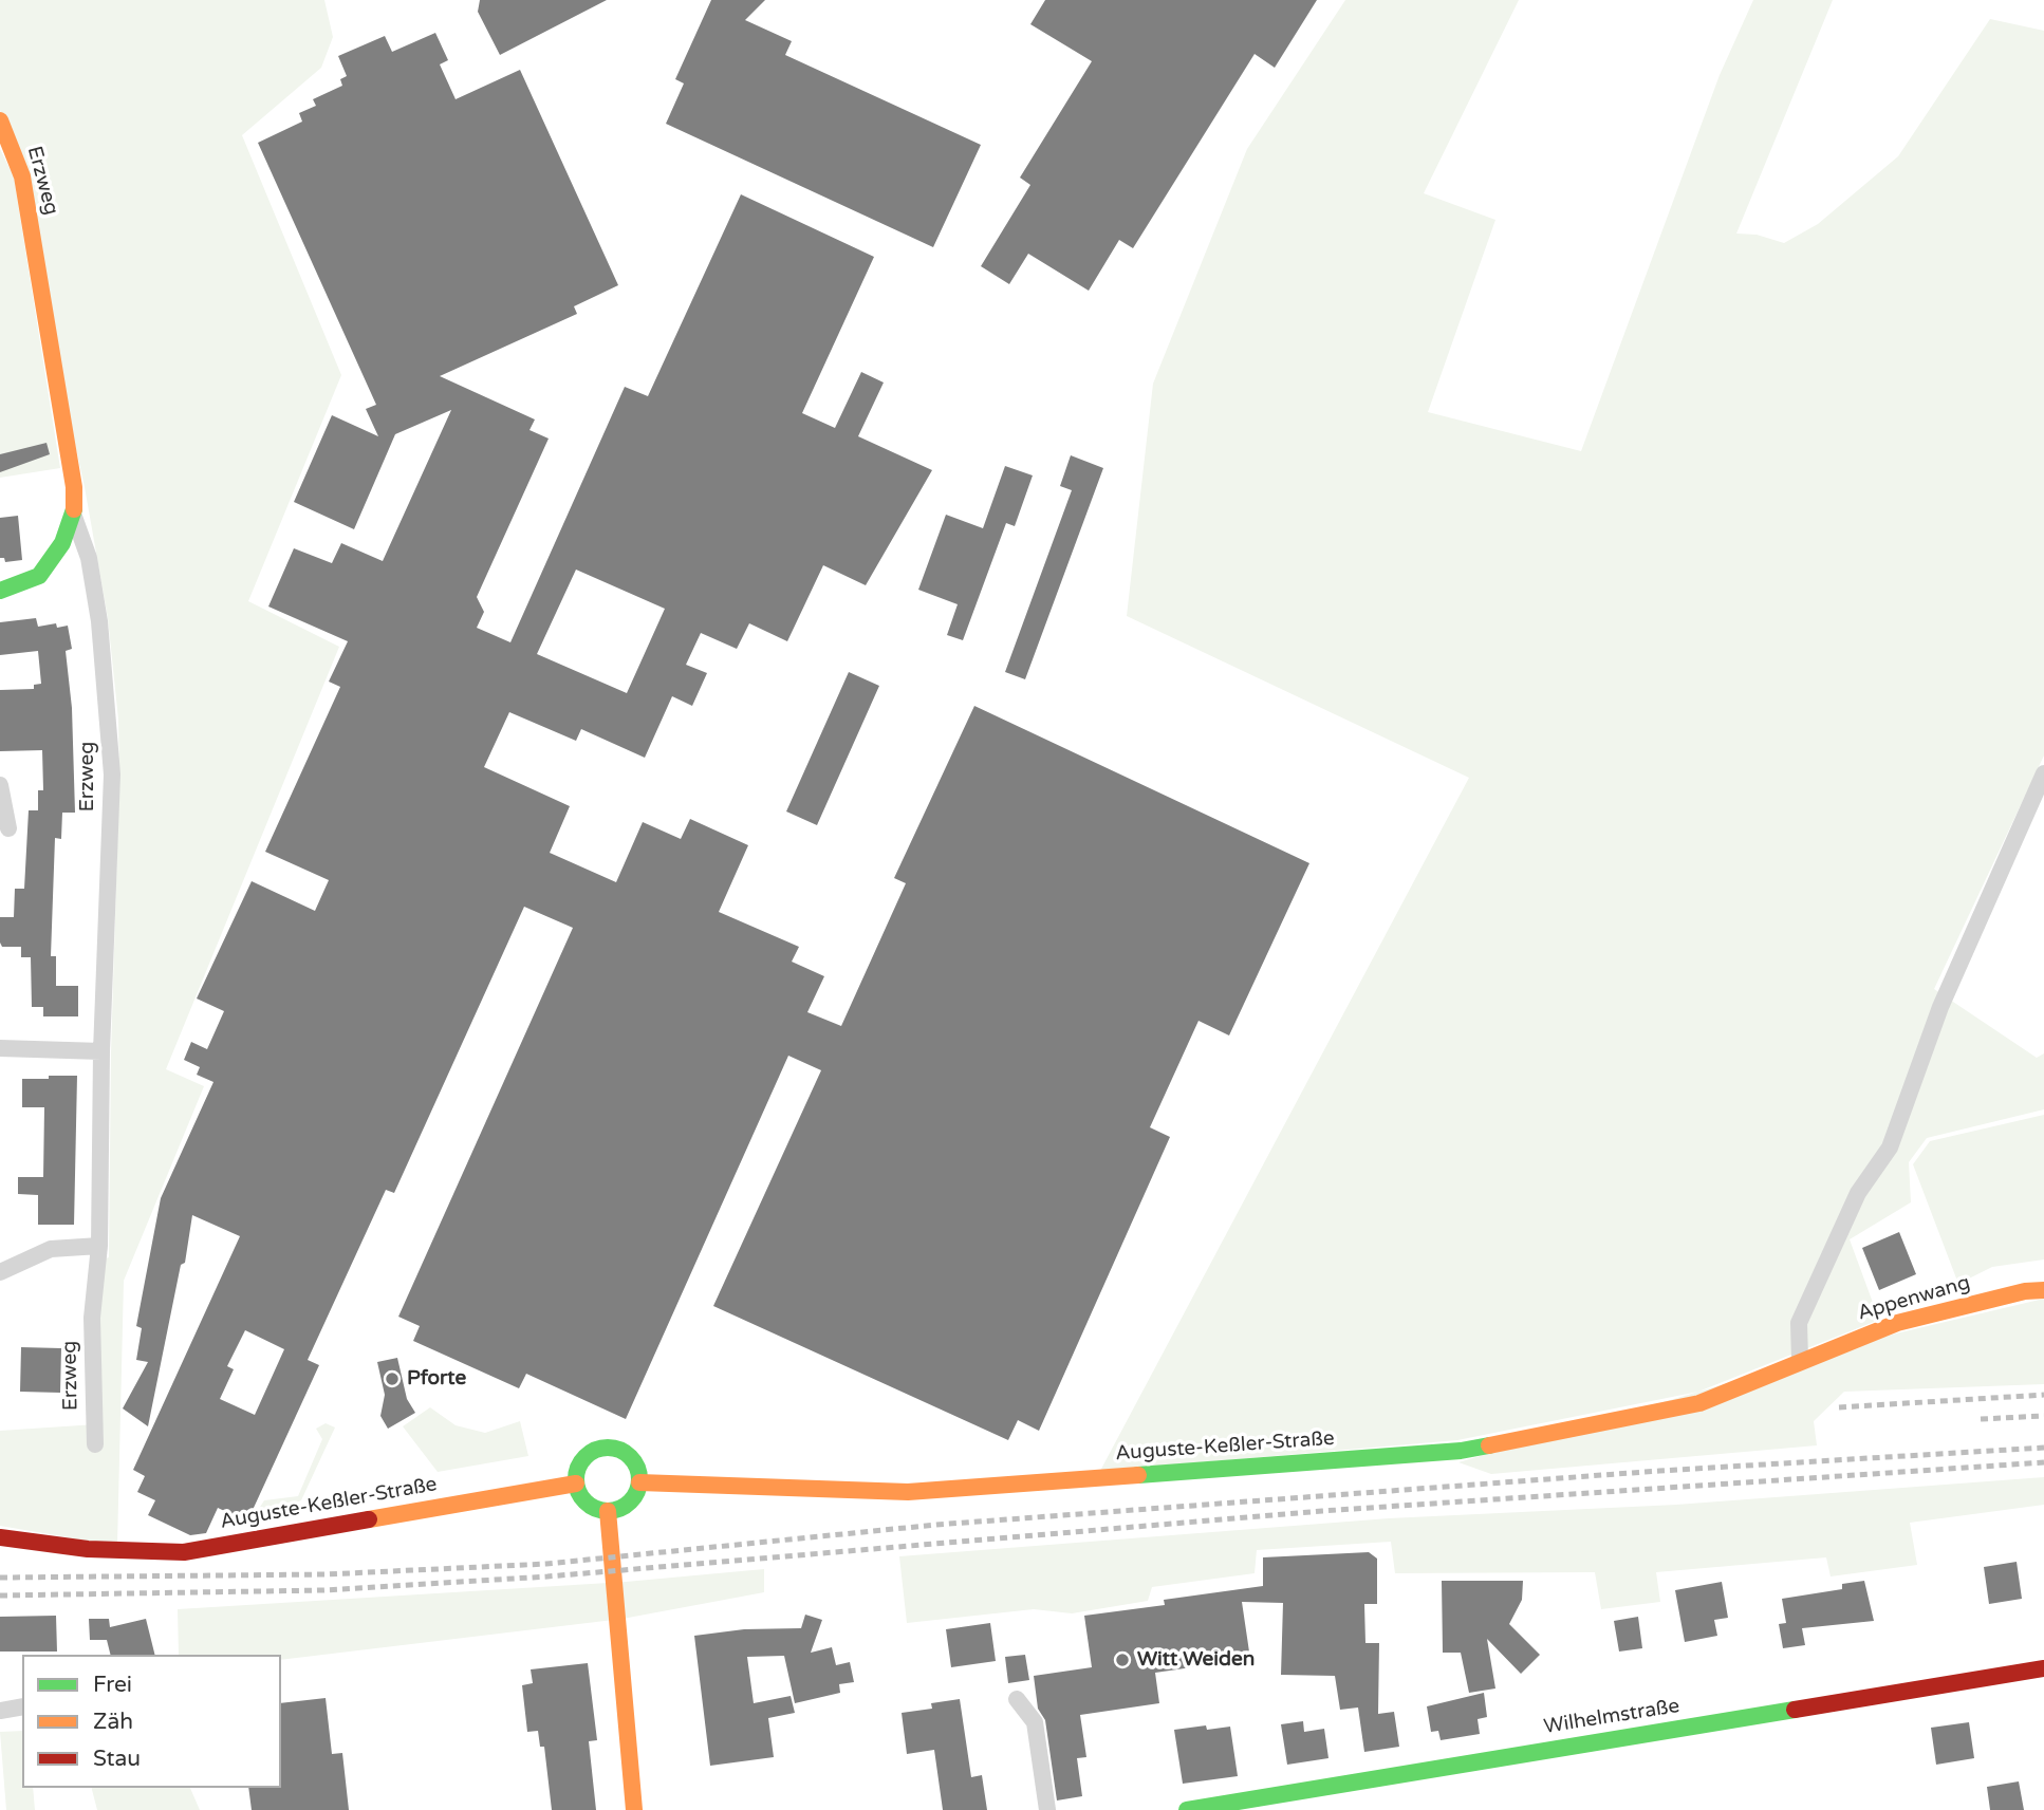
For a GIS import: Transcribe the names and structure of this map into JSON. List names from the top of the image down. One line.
{"streets":{"street":["Erzweg","Appenwang","Auguste-Keßler-Straße","Wilhelmstraße"]},"crossings":[["Appenwang","Auguste-Keßler-Straße"]],"places":["Pforte","Witt Weiden"],"legend":["Frei","Zäh","Stau"]}
